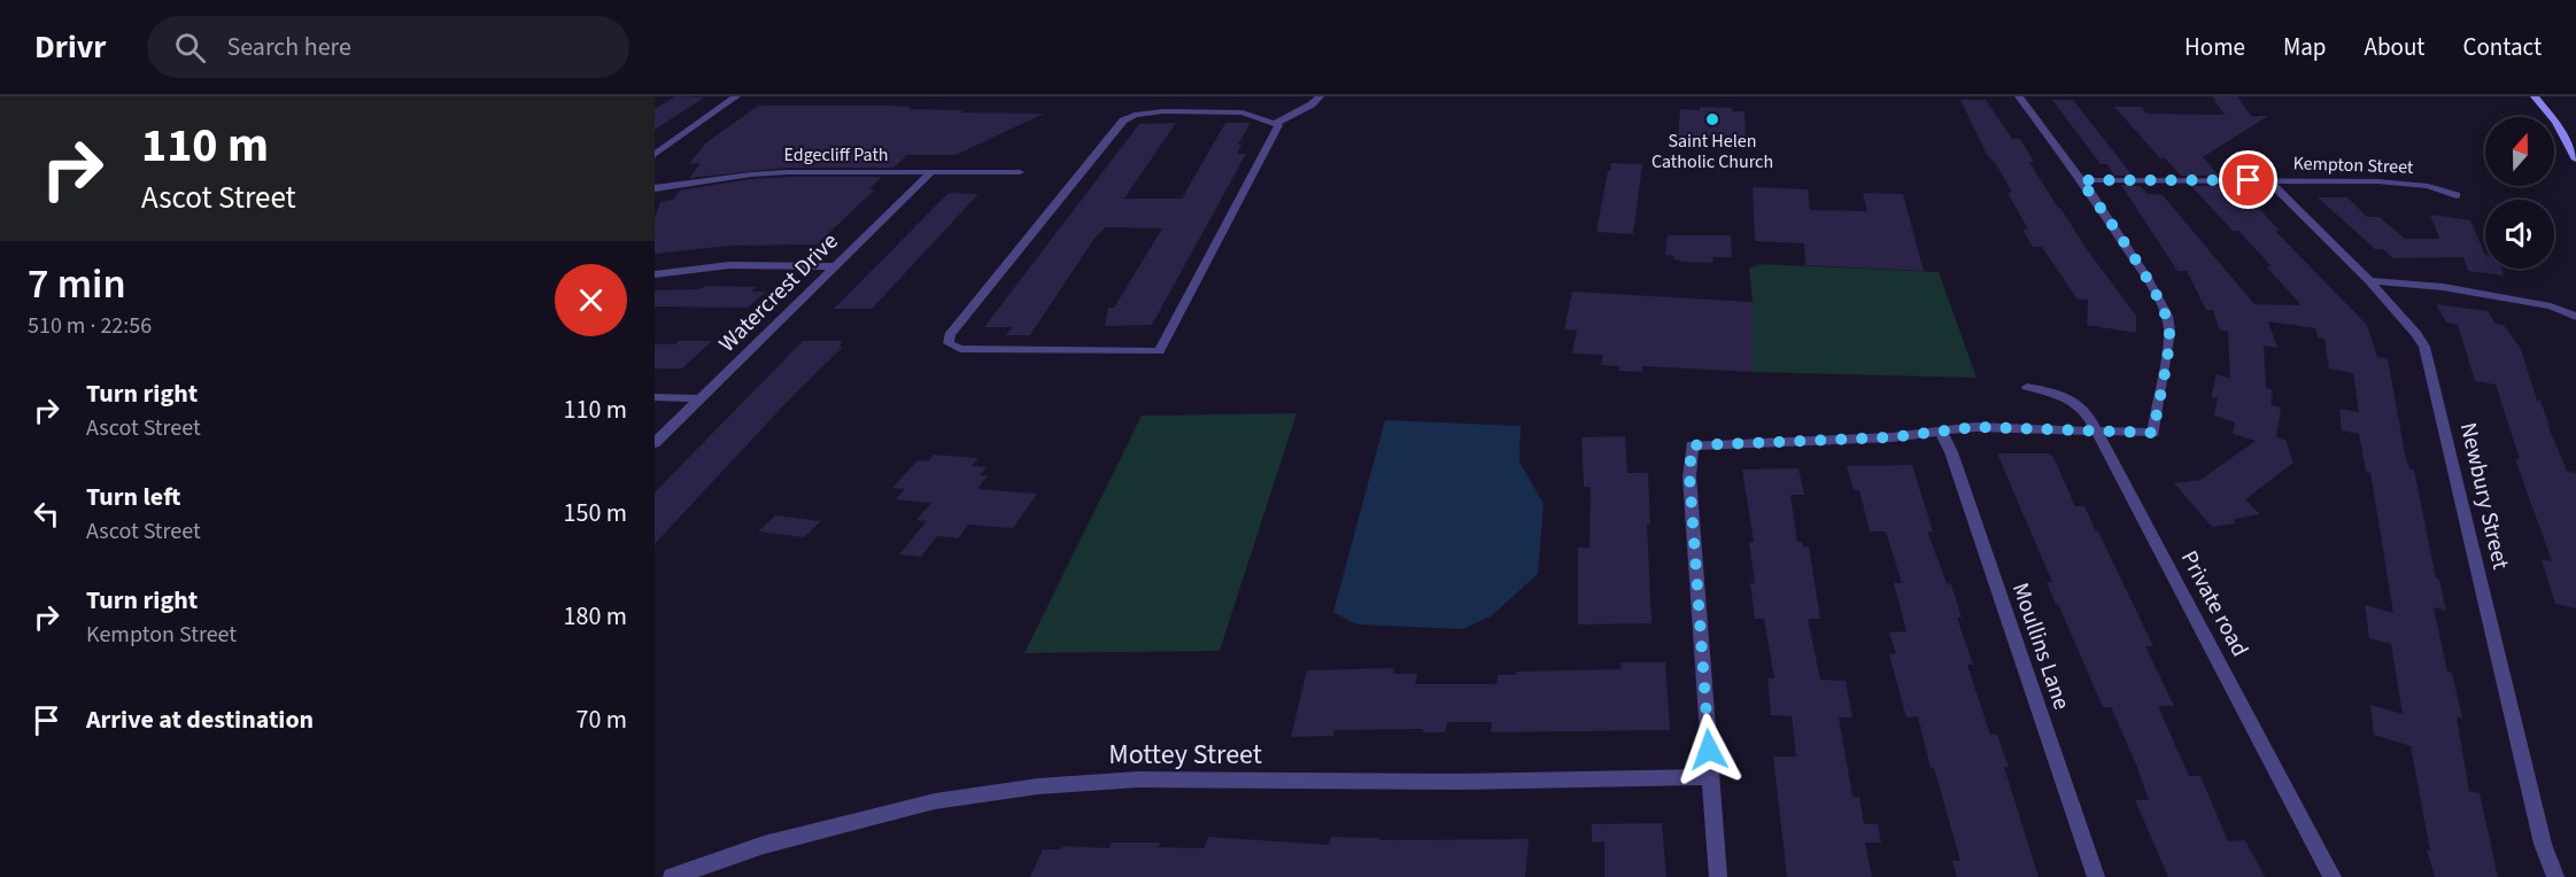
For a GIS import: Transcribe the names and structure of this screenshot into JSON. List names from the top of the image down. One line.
{"streets":{"street":["Edgecliff Path","Kempton Street","Watercrest Drive","Newbury Street","Private road","Moullins Lane","Mottey Street"]},"crossings":[["Edgecliff Path","Watercrest Drive"],["Kempton Street","Newbury Street"]],"places":["Saint Helen Catholic Church"],"north":"top","page":{"header":"Drivr","search":"Search here","nav":["Home","Map","About","Contact"],"turn":["110 m","Ascot Street"],"heading":["7 min","510 m · 22:56"],"list":[{"name":"Turn right","note":"Ascot Street","value":"110 m"},{"name":"Turn left","note":"Ascot Street","value":"150 m"},{"name":"Turn right","note":"Kempton Street","value":"180 m"},{"name":"Arrive at destination","value":"70 m"}]}}
